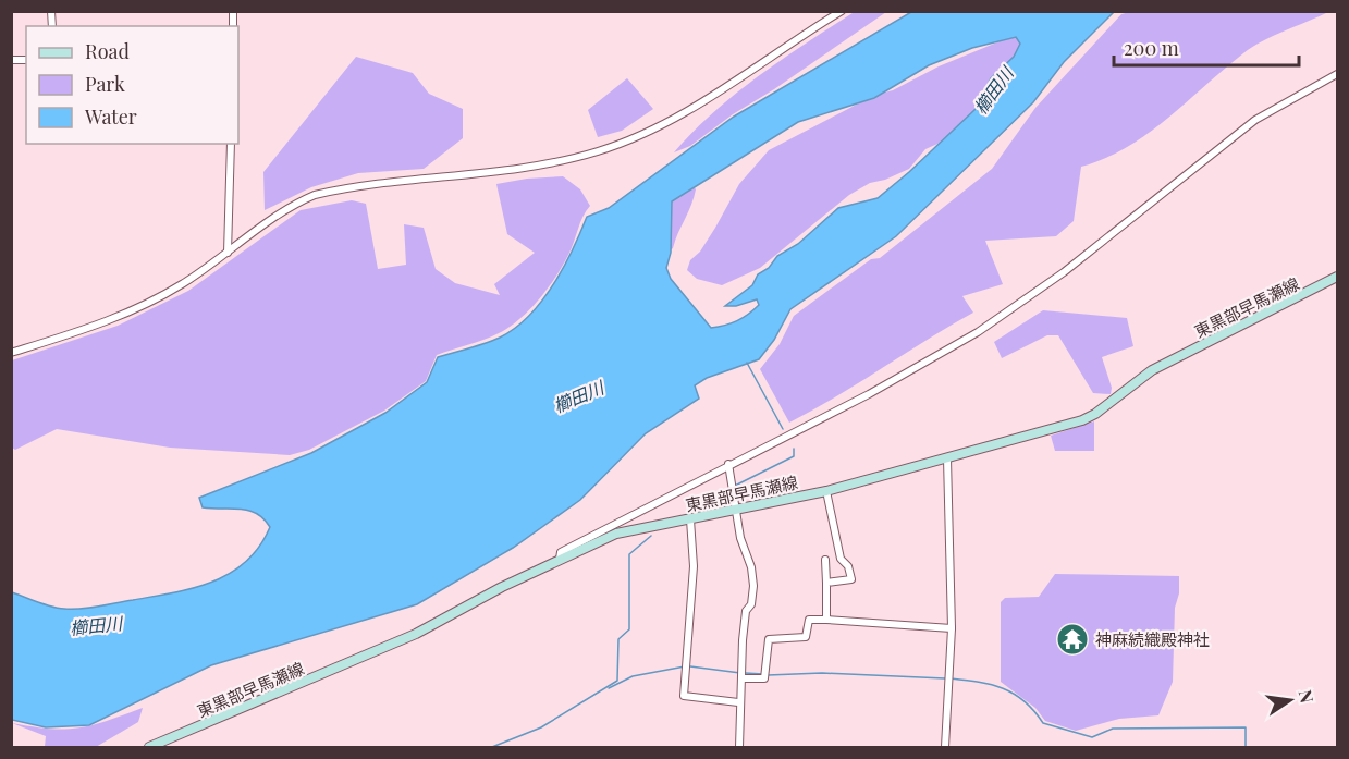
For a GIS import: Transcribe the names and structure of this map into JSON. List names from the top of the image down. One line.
{"streets":{"main road":["東黒部早馬瀬線"]},"water":["櫛田川"],"places":{"temple":["神麻続織殿神社"]},"legend":["Road","Park","Water"],"scale_bar":"200 m","north":"right"}
